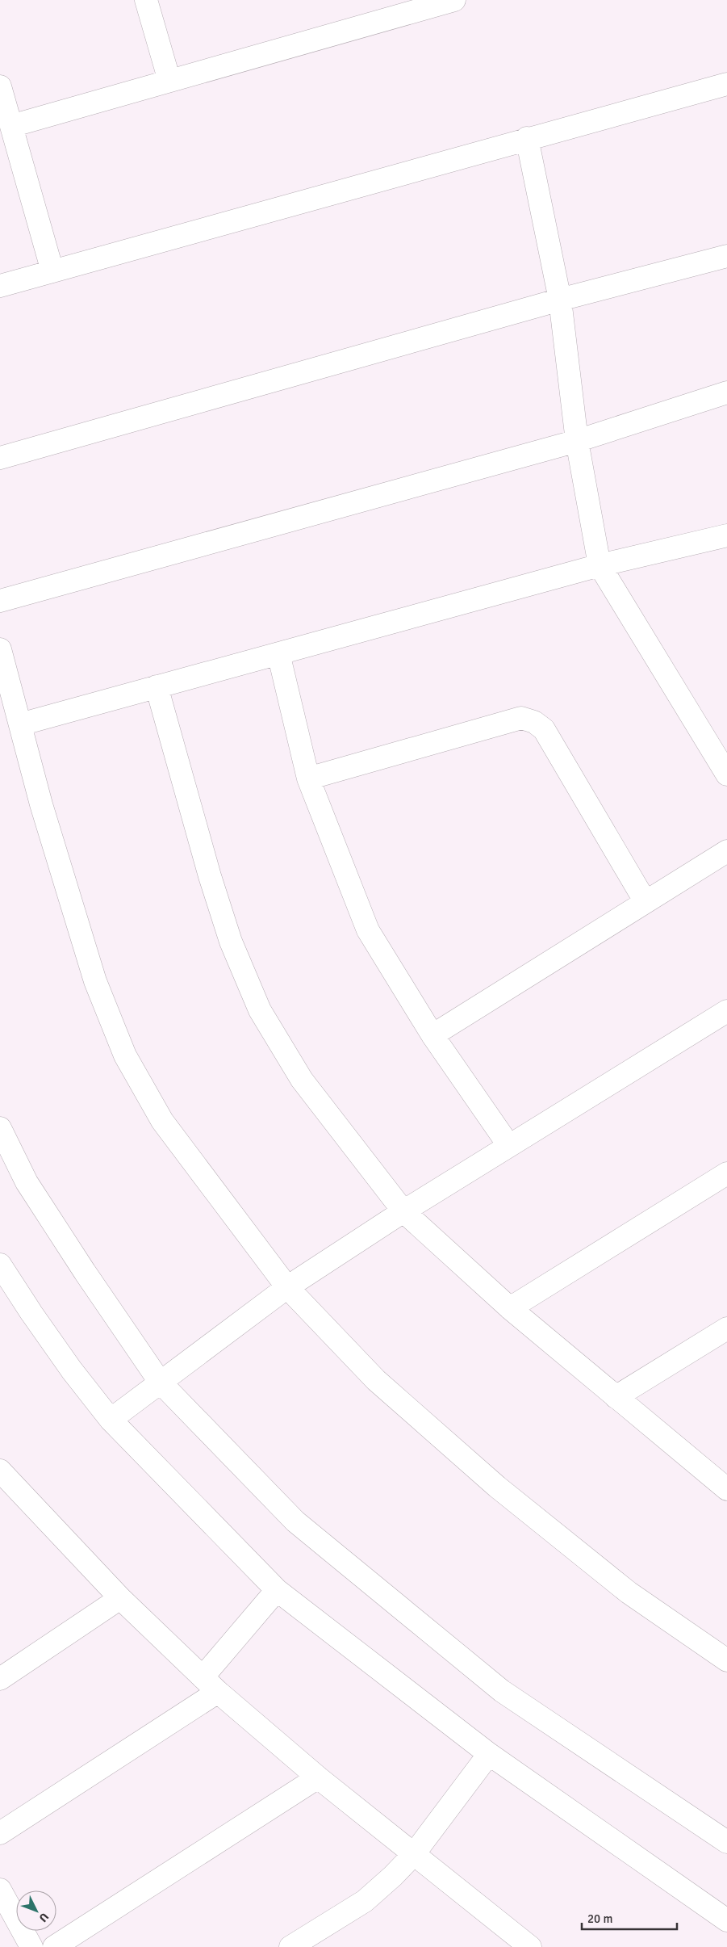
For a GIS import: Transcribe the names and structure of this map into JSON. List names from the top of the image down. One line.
{"scale_bar":"20 m","north":"bottom right"}
